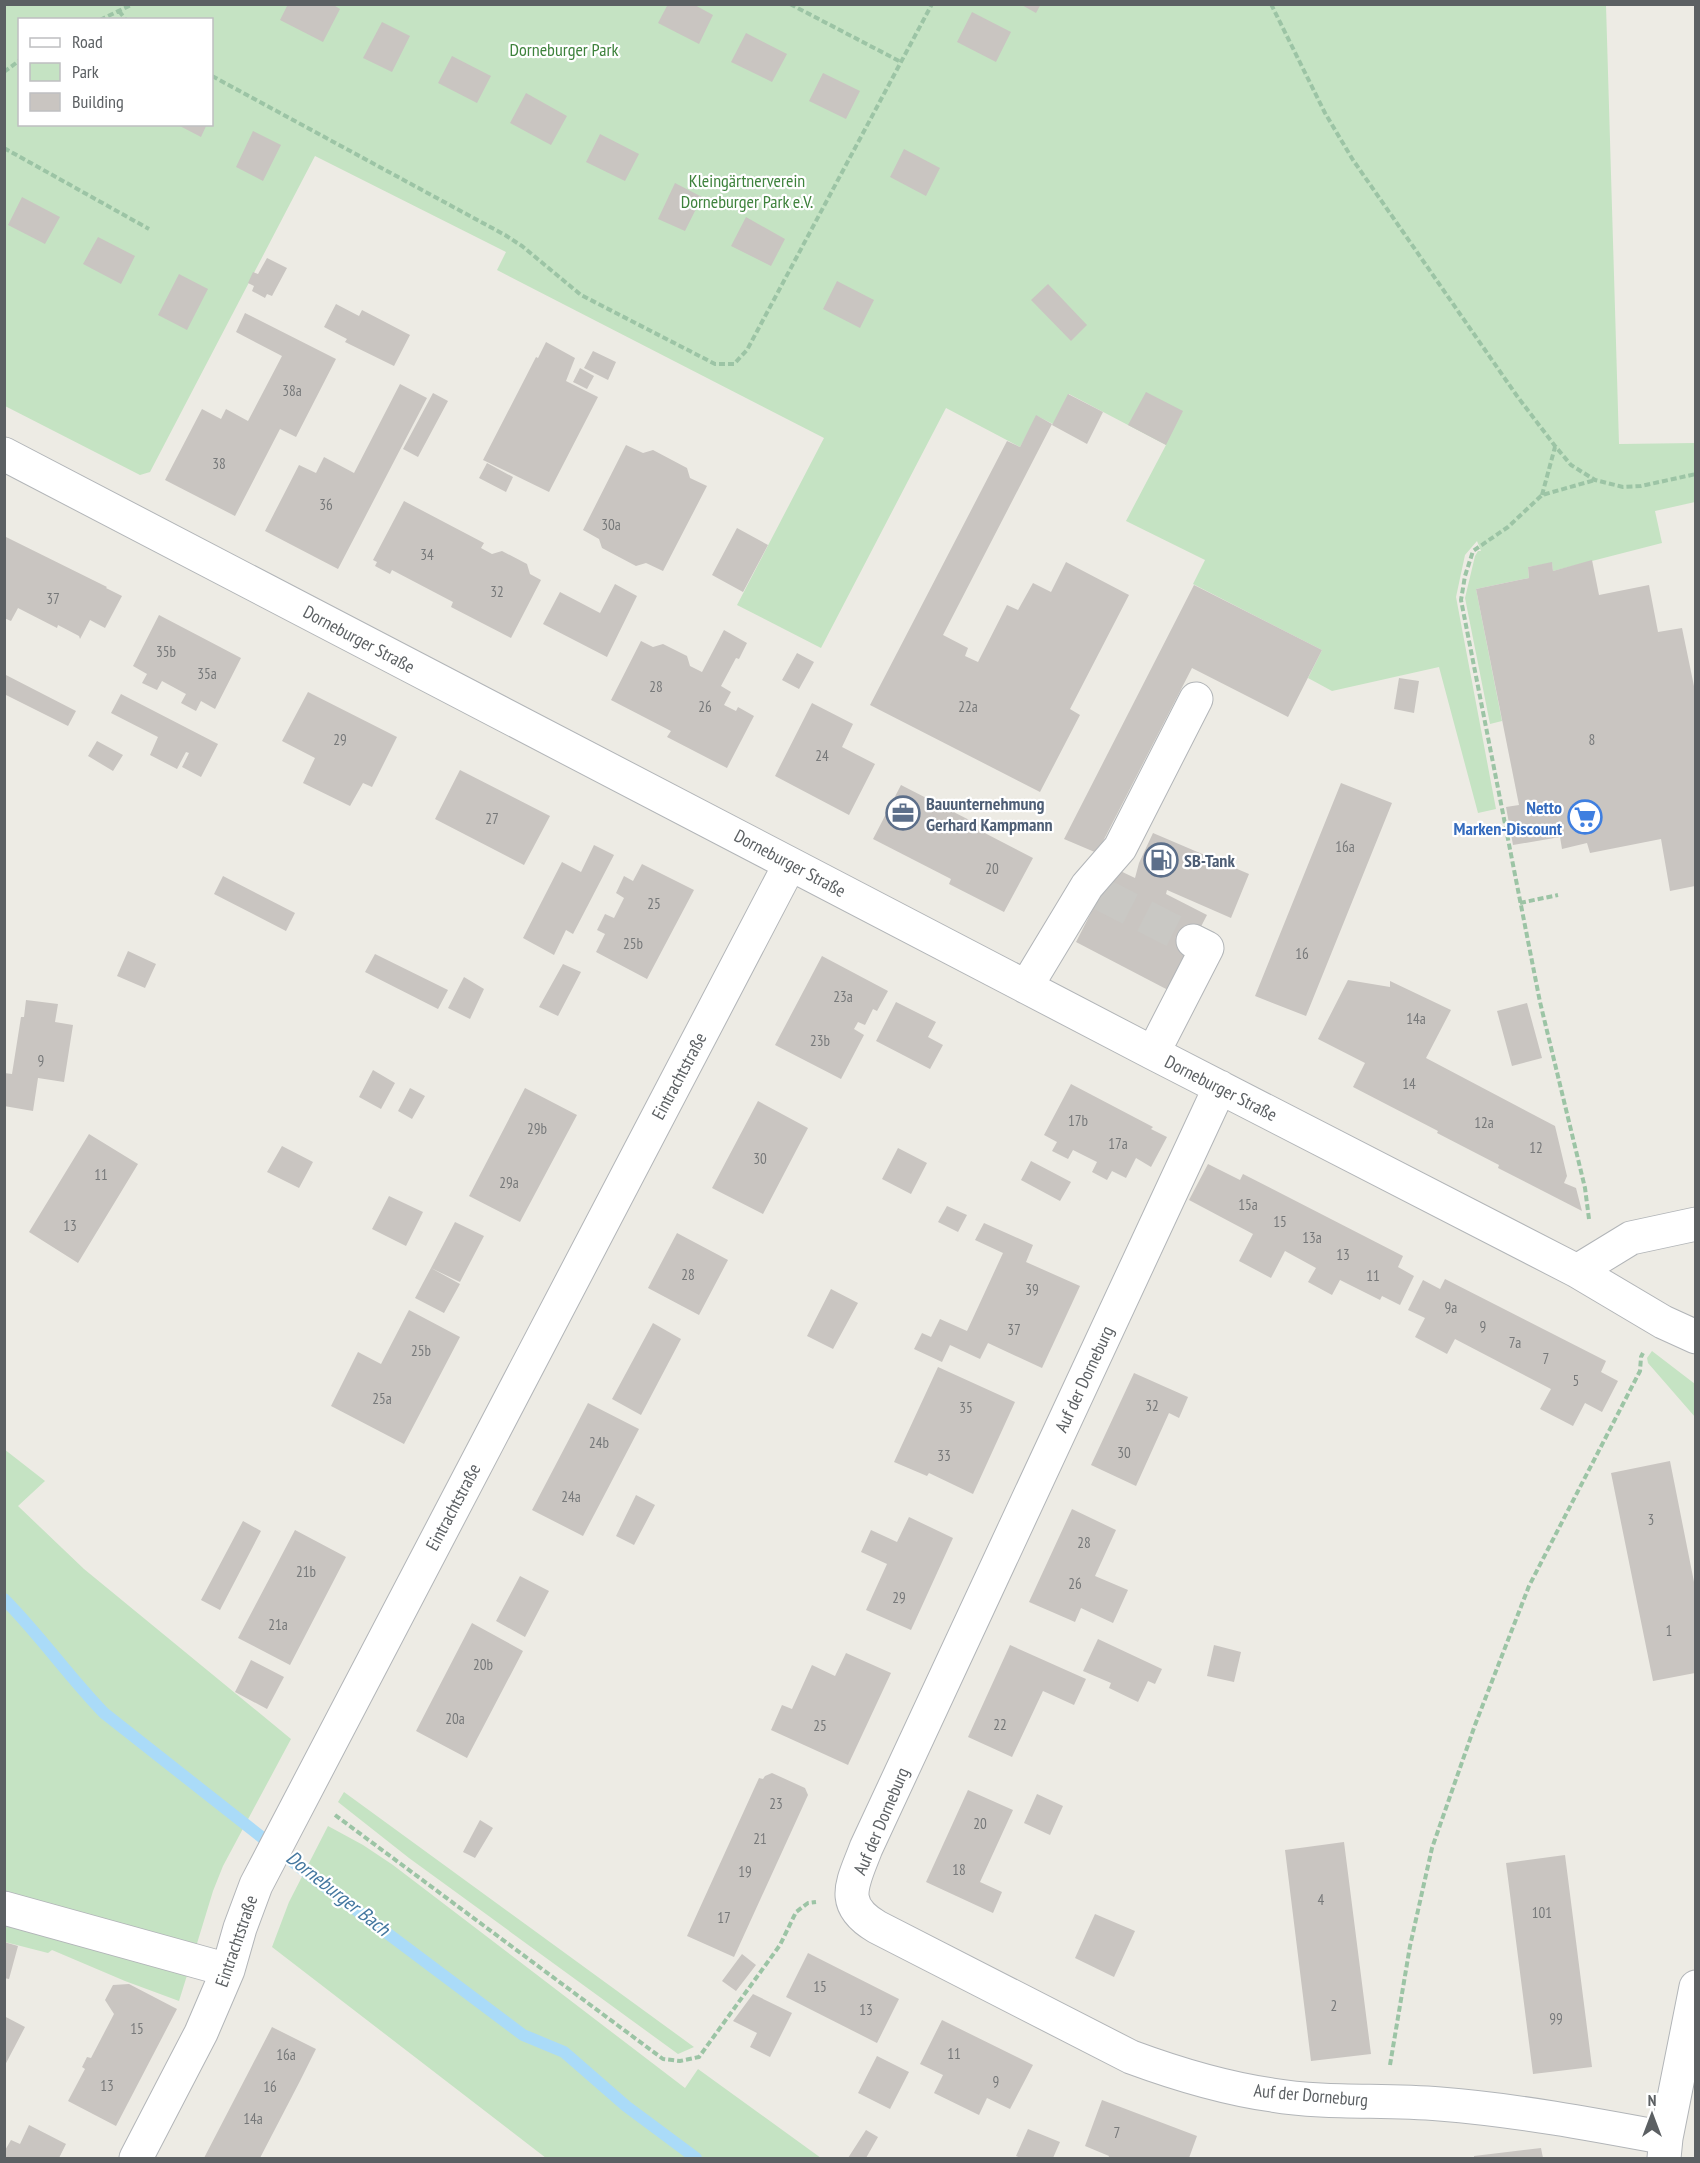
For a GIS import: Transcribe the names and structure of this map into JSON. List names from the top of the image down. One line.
{"streets":{"street":["Dorneburger Straße","Eintrachtstraße","Auf der Dorneburg"]},"crossings":[["Dorneburger Straße","Eintrachtstraße"],["Dorneburger Straße","Auf der Dorneburg"]],"water":["Dorneburger Bach"],"parks":["Dorneburger Park","Kleingärtnerverein Dorneburger Park e.V."],"places":{"office":["Bauunternehmung Gerhard Kampmann"],"supermarket":["Netto Marken-Discount"],"fuel station":["SB-Tank"]},"house_numbers":["38a","38","36","30a","34","32","37","35b","35a","28","26","22a","29","8","24","27","16a","20","25","25b","16","23a","14a","23b","9","14","17b","12a","29b","17a","12","30","11","29a","15a","15","13","13a","13","28","11","39","9a","9","37","7a","25b","7","5","25a","32","35","24b","30","33","24a","3","28","21b","26","29","21a","1","20b","20a","22","25","23","20","21","18","19","4","101","17","15","2","13","99","15","11","16a","9","13","16","14a","7"],"legend":["Road","Park","Building"],"north":"top"}
